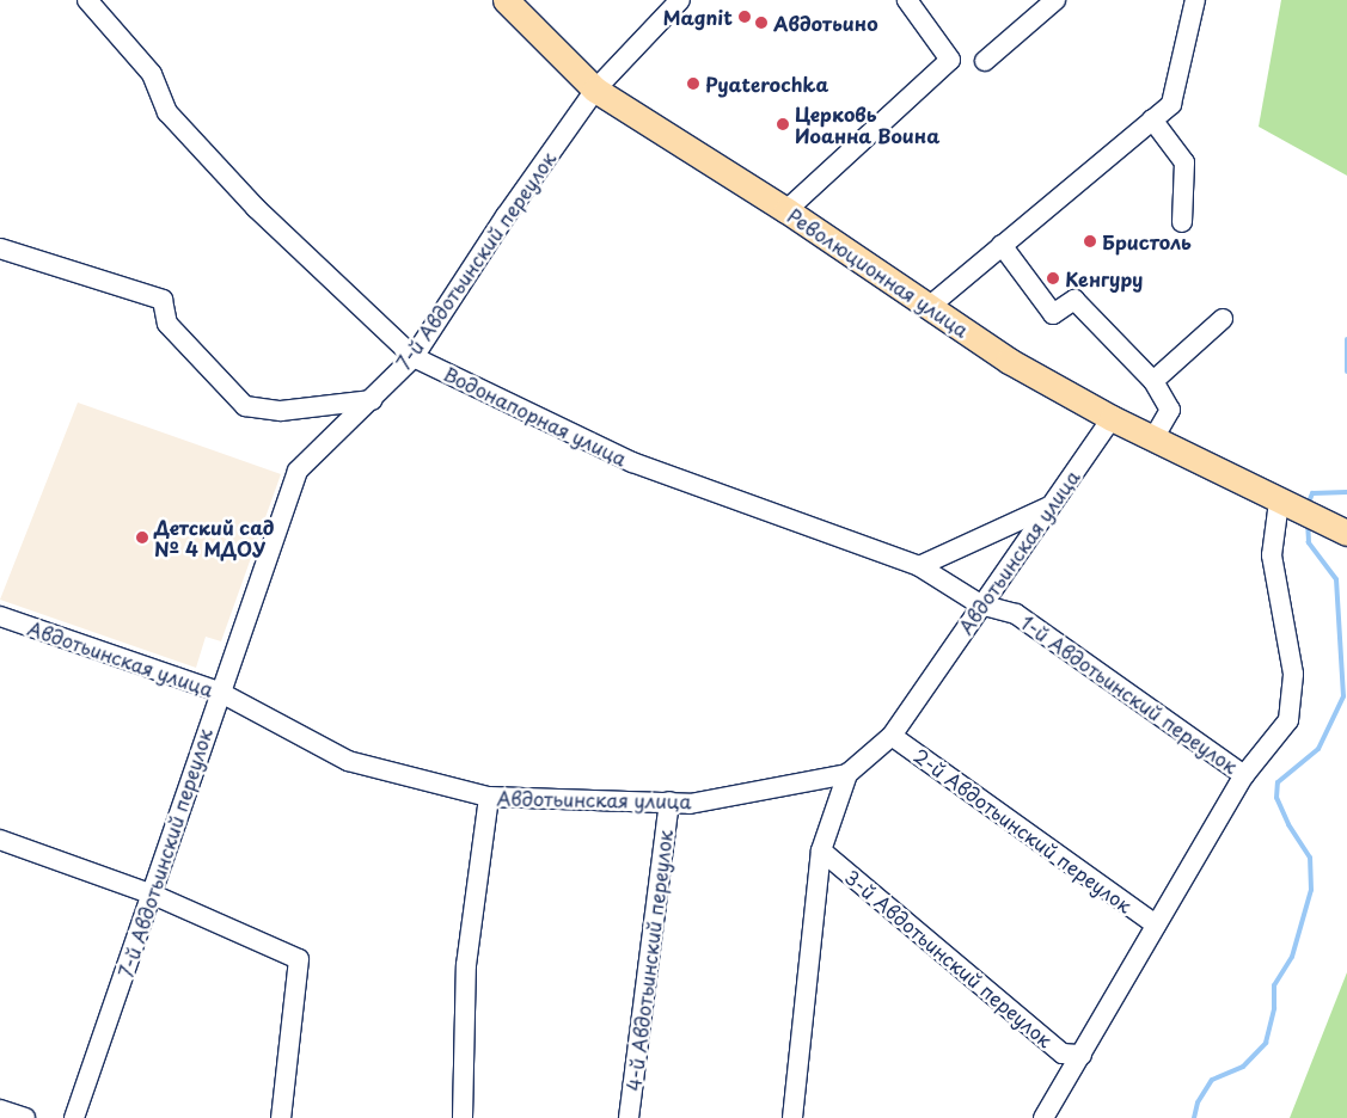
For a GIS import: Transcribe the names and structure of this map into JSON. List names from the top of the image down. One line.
{"streets":{"main road":["Революционная улица"],"street":["7-й Авдотьинский переулок","Водонапорная улица","Авдотьинская улица","1-й Авдотьинский переулок","2-й Авдотьинский переулок","3-й Авдотьинский переулок","4-й Авдотьинский переулок"]},"crossings":[["7-й Авдотьинский переулок","Революционная улица"],["7-й Авдотьинский переулок","Водонапорная улица"],["7-й Авдотьинский переулок","Авдотьинская улица"],["Революционная улица","Авдотьинская улица"],["Водонапорная улица","Авдотьинская улица"],["Водонапорная улица","1-й Авдотьинский переулок"],["Авдотьинская улица","1-й Авдотьинский переулок"],["Авдотьинская улица","2-й Авдотьинский переулок"],["Авдотьинская улица","3-й Авдотьинский переулок"],["Авдотьинская улица","4-й Авдотьинский переулок"]],"places":["Magnit","Авдотьино","Pyaterochka","Церковь Иоанна Воина","Бристоль","Кенгуру","Детский сад № 4 МДОУ"]}
